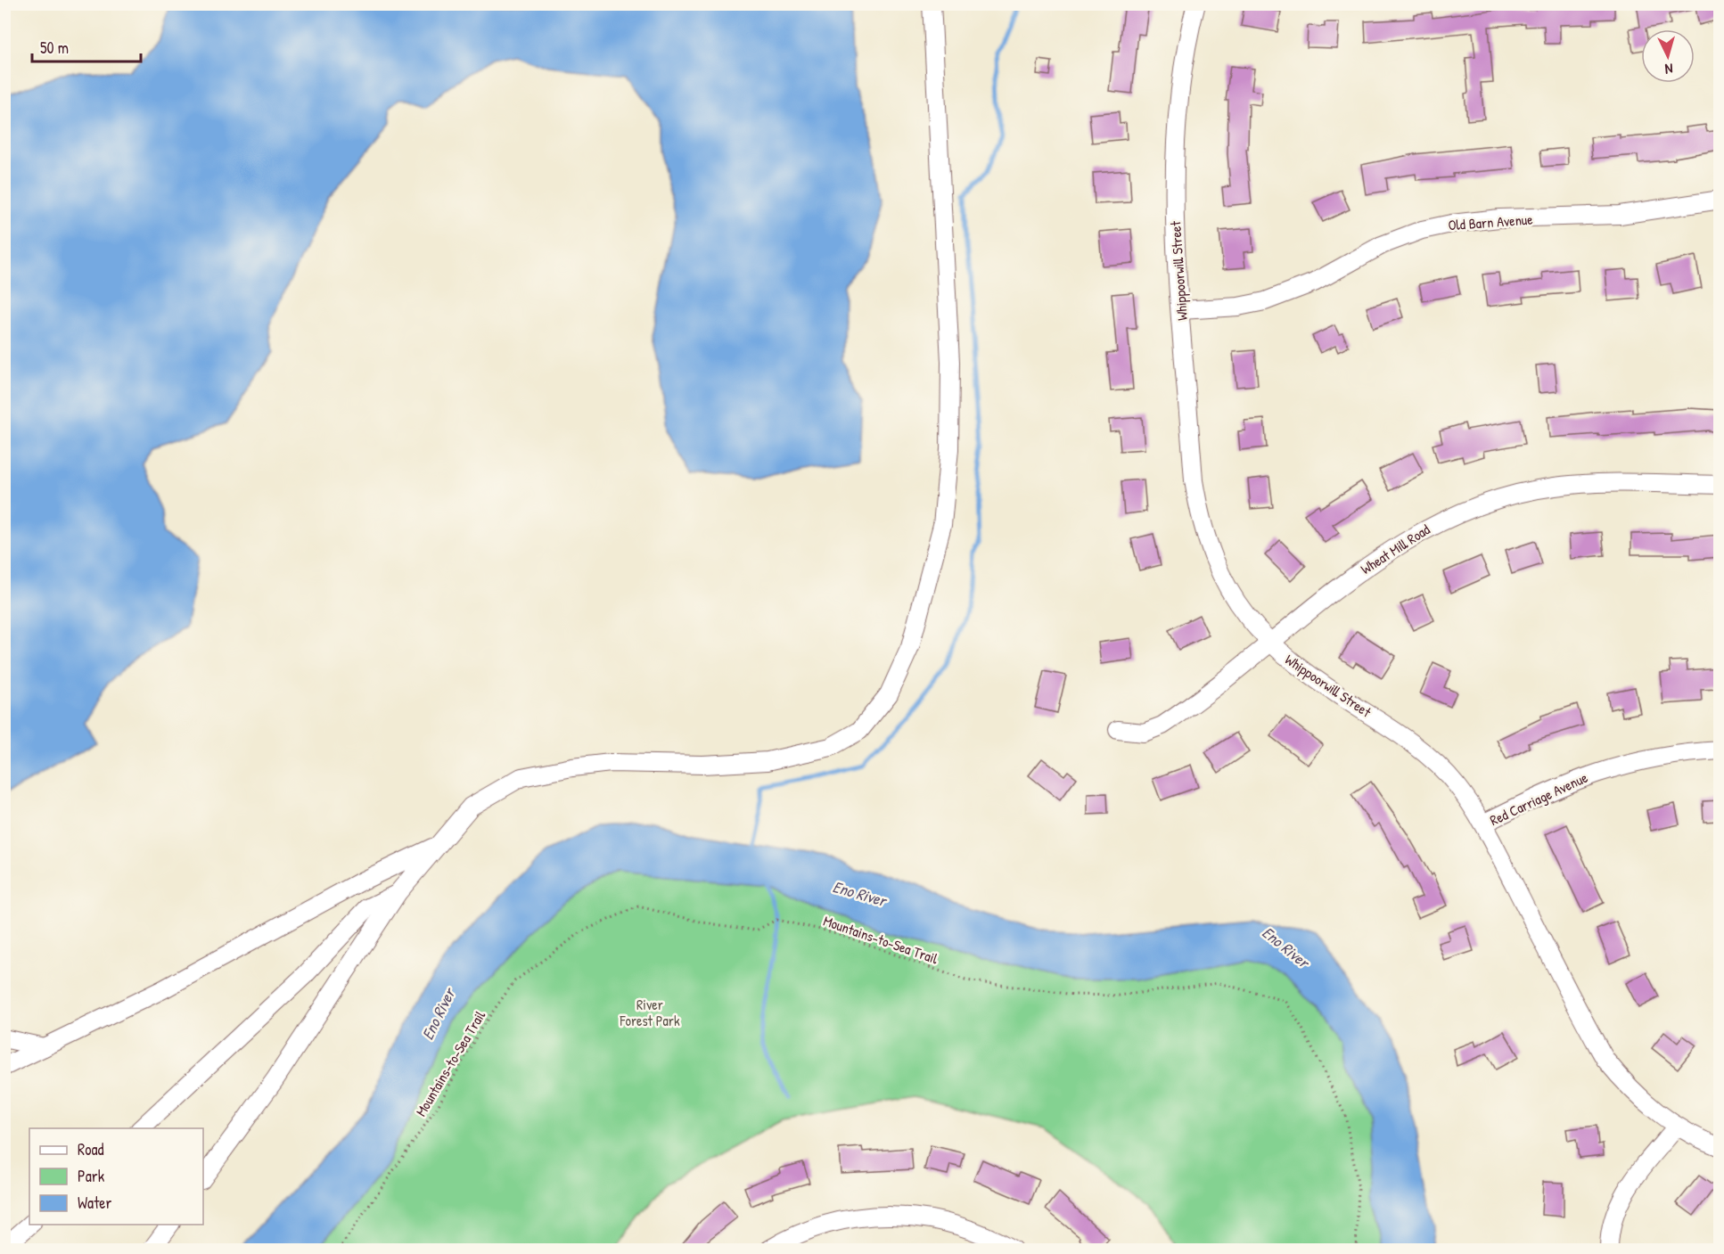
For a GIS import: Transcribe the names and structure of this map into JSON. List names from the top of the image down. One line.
{"streets":{"street":["Old Barn Avenue","Whippoorwill Street","Wheat Mill Road","Red Carriage Avenue"],"path":["Mountains-to-Sea Trail"]},"crossings":[["Old Barn Avenue","Whippoorwill Street"],["Whippoorwill Street","Wheat Mill Road"],["Whippoorwill Street","Red Carriage Avenue"]],"water":["Eno River"],"parks":["River Forest Park"],"legend":["Road","Park","Water"],"scale_bar":"50 m","north":"bottom"}
